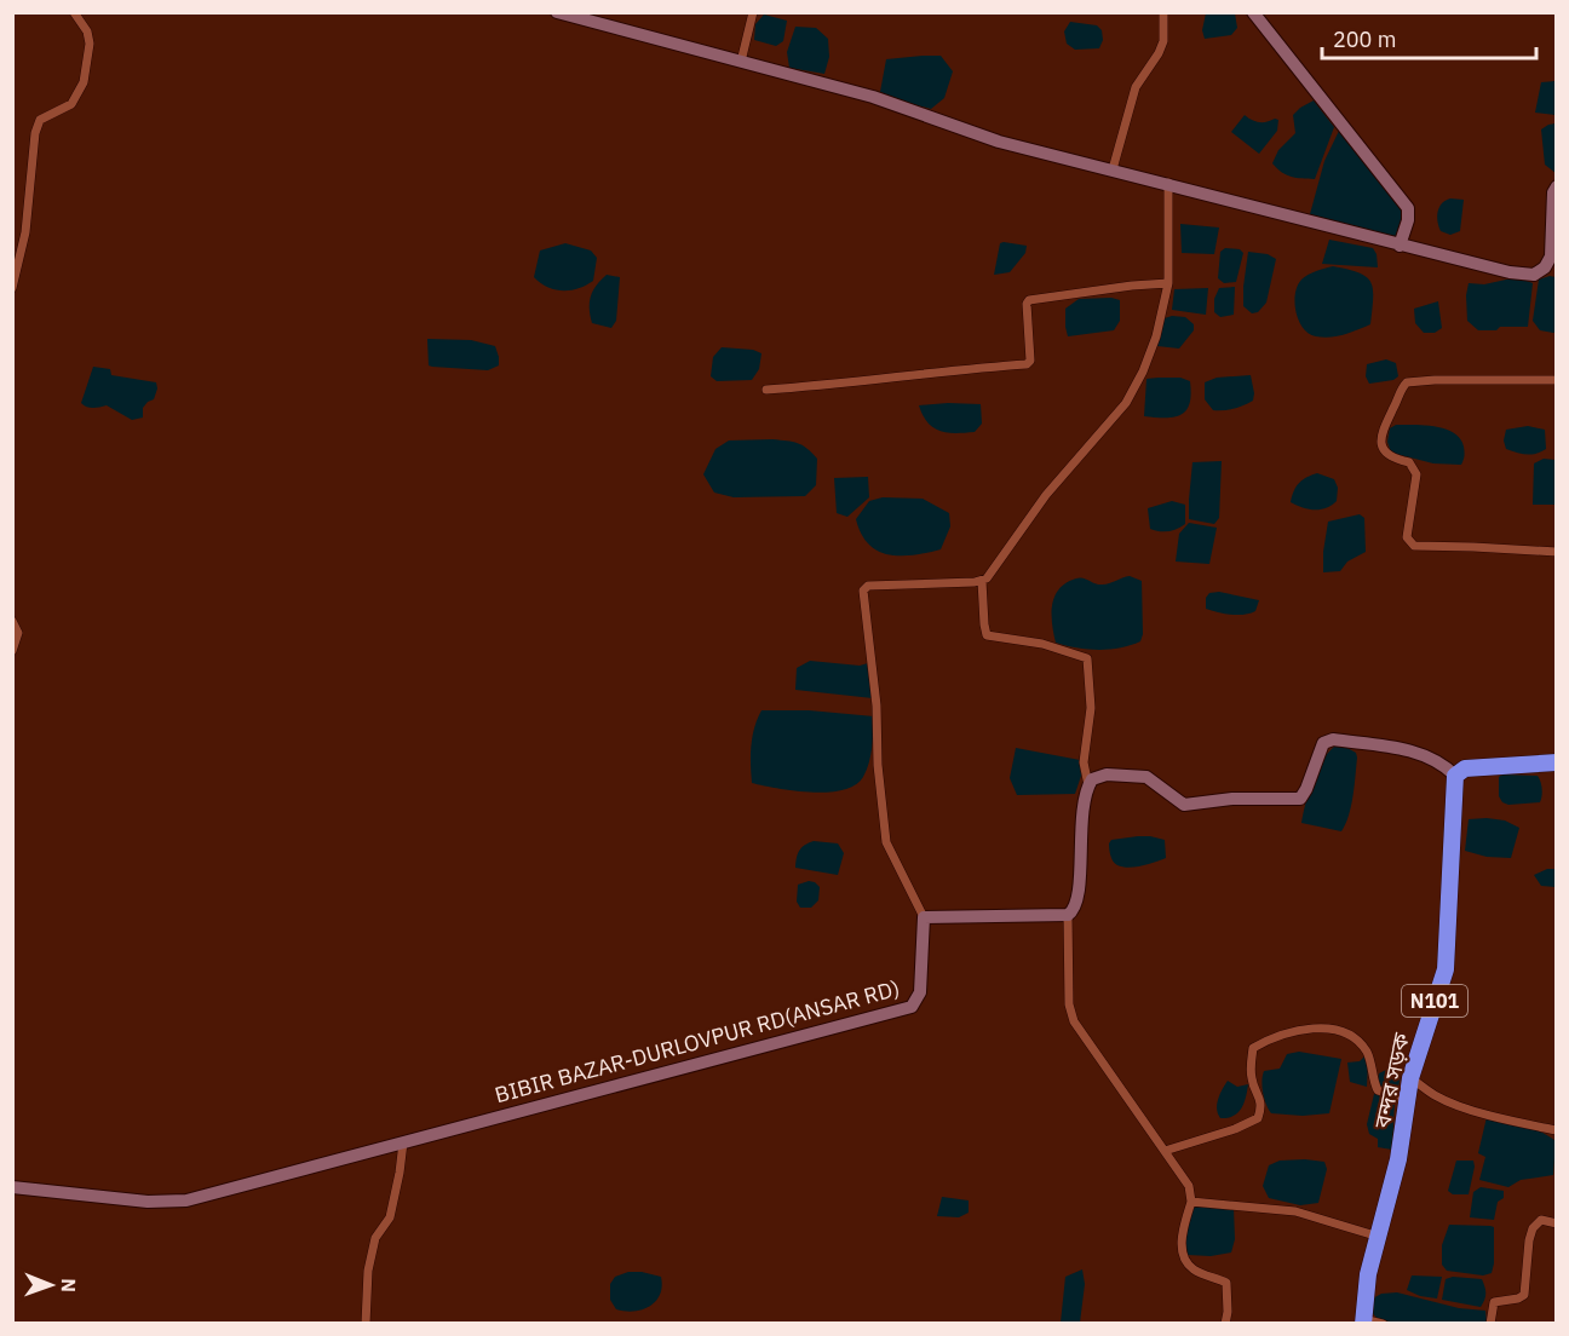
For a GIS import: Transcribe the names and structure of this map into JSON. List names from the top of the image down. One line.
{"streets":{"highway":["N101","বন্দর সড়ক"],"street":["BIBIR BAZAR-DURLOVPUR RD(ANSAR RD)"]},"scale_bar":"200 m","north":"right"}
